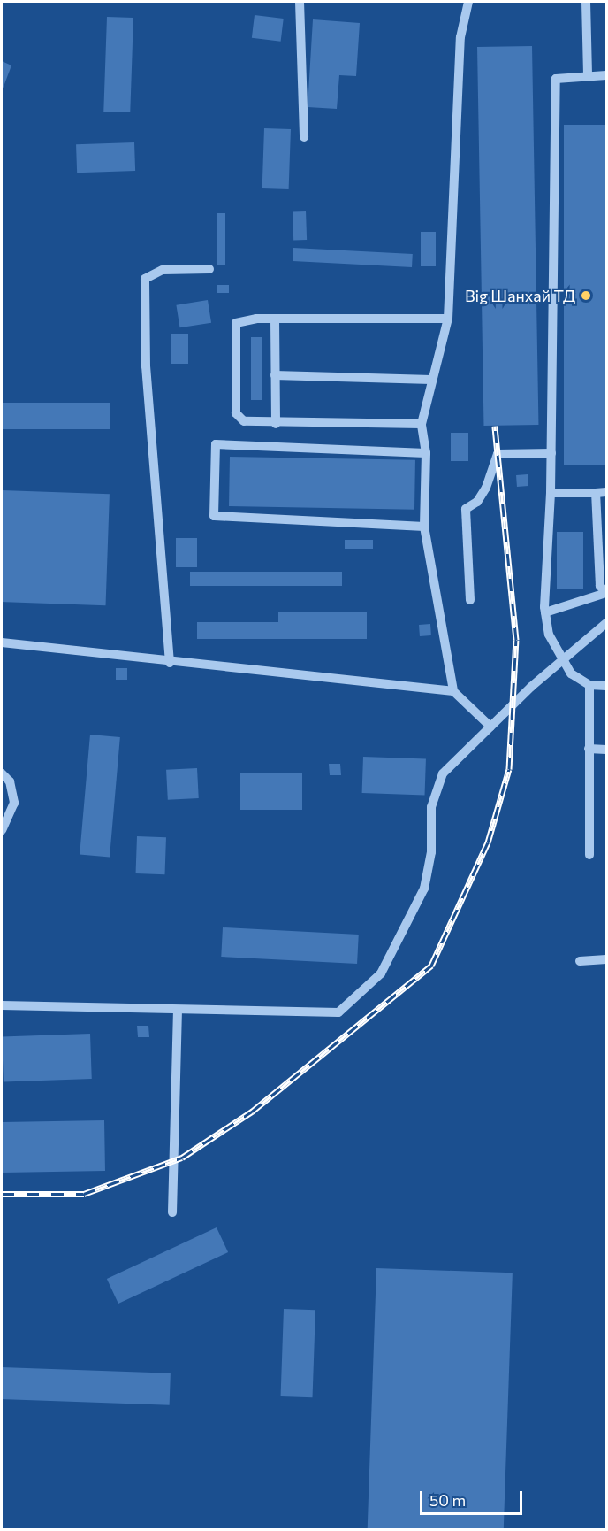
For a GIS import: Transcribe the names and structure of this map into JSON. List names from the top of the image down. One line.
{"places":["Big Шанхай ТД"],"scale_bar":"50 m"}
